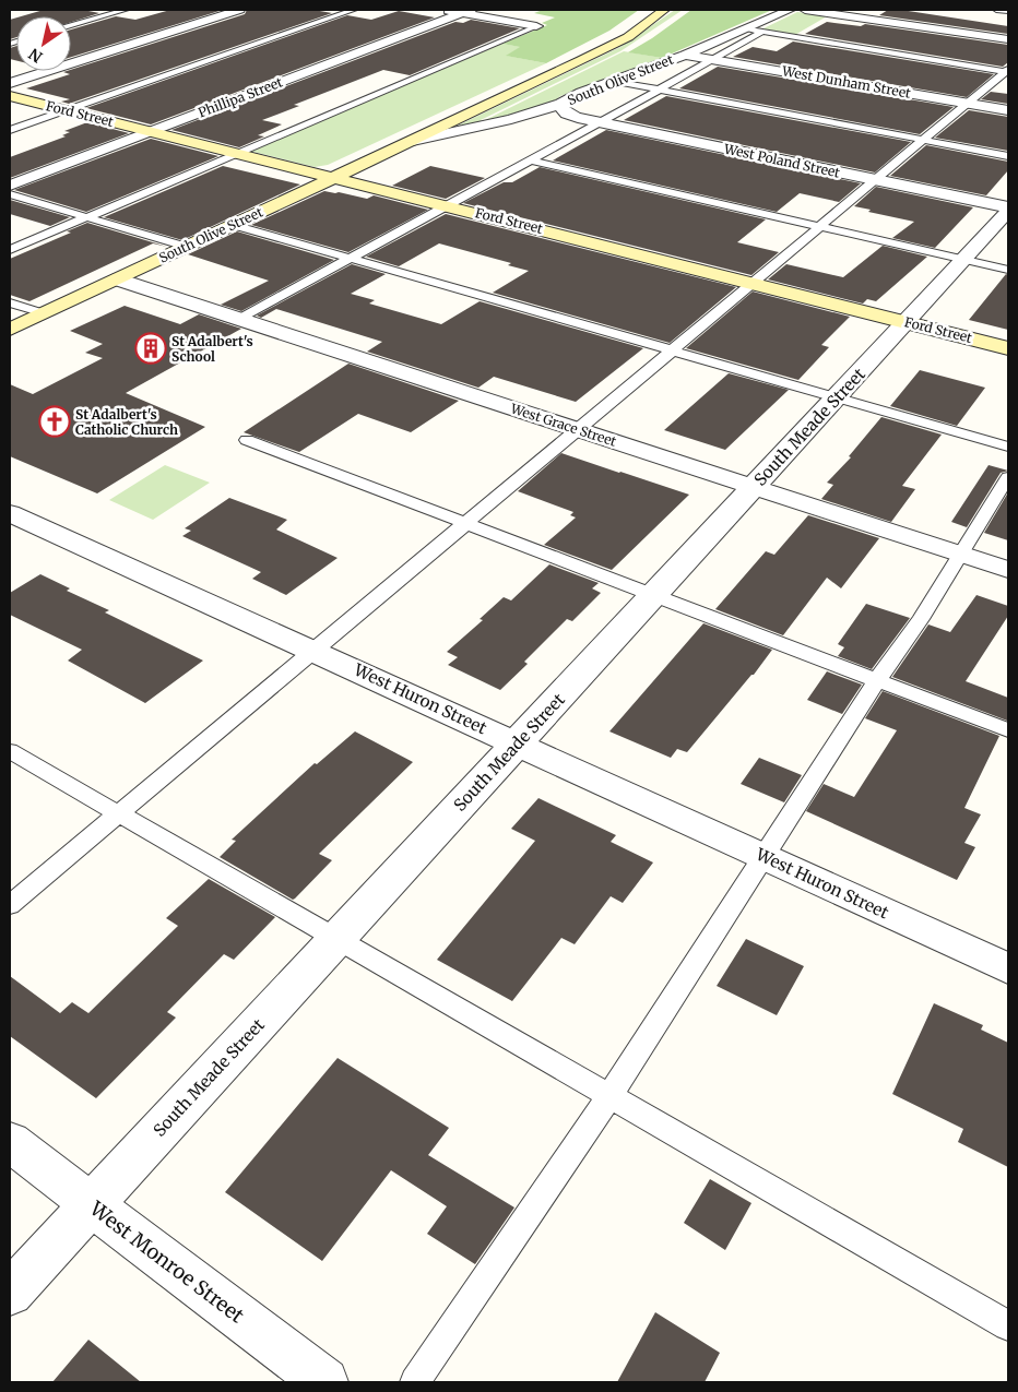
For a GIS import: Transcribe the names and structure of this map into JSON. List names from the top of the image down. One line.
{"streets":{"street":["South Olive Street","West Dunham Street","Phillipa Street","Ford Street","West Poland Street","West Grace Street","South Meade Street","West Huron Street","West Monroe Street"]},"crossings":[["South Olive Street","West Dunham Street"],["South Olive Street","Ford Street"],["South Olive Street","West Poland Street"],["South Olive Street","West Grace Street"],["Phillipa Street","Ford Street"],["Ford Street","South Meade Street"],["West Poland Street","South Meade Street"],["West Grace Street","South Meade Street"],["South Meade Street","West Huron Street"],["South Meade Street","West Monroe Street"]],"places":{"building":["St Adalbert's School"],"church":["St Adalbert's Catholic Church"]},"north":"bottom left"}
